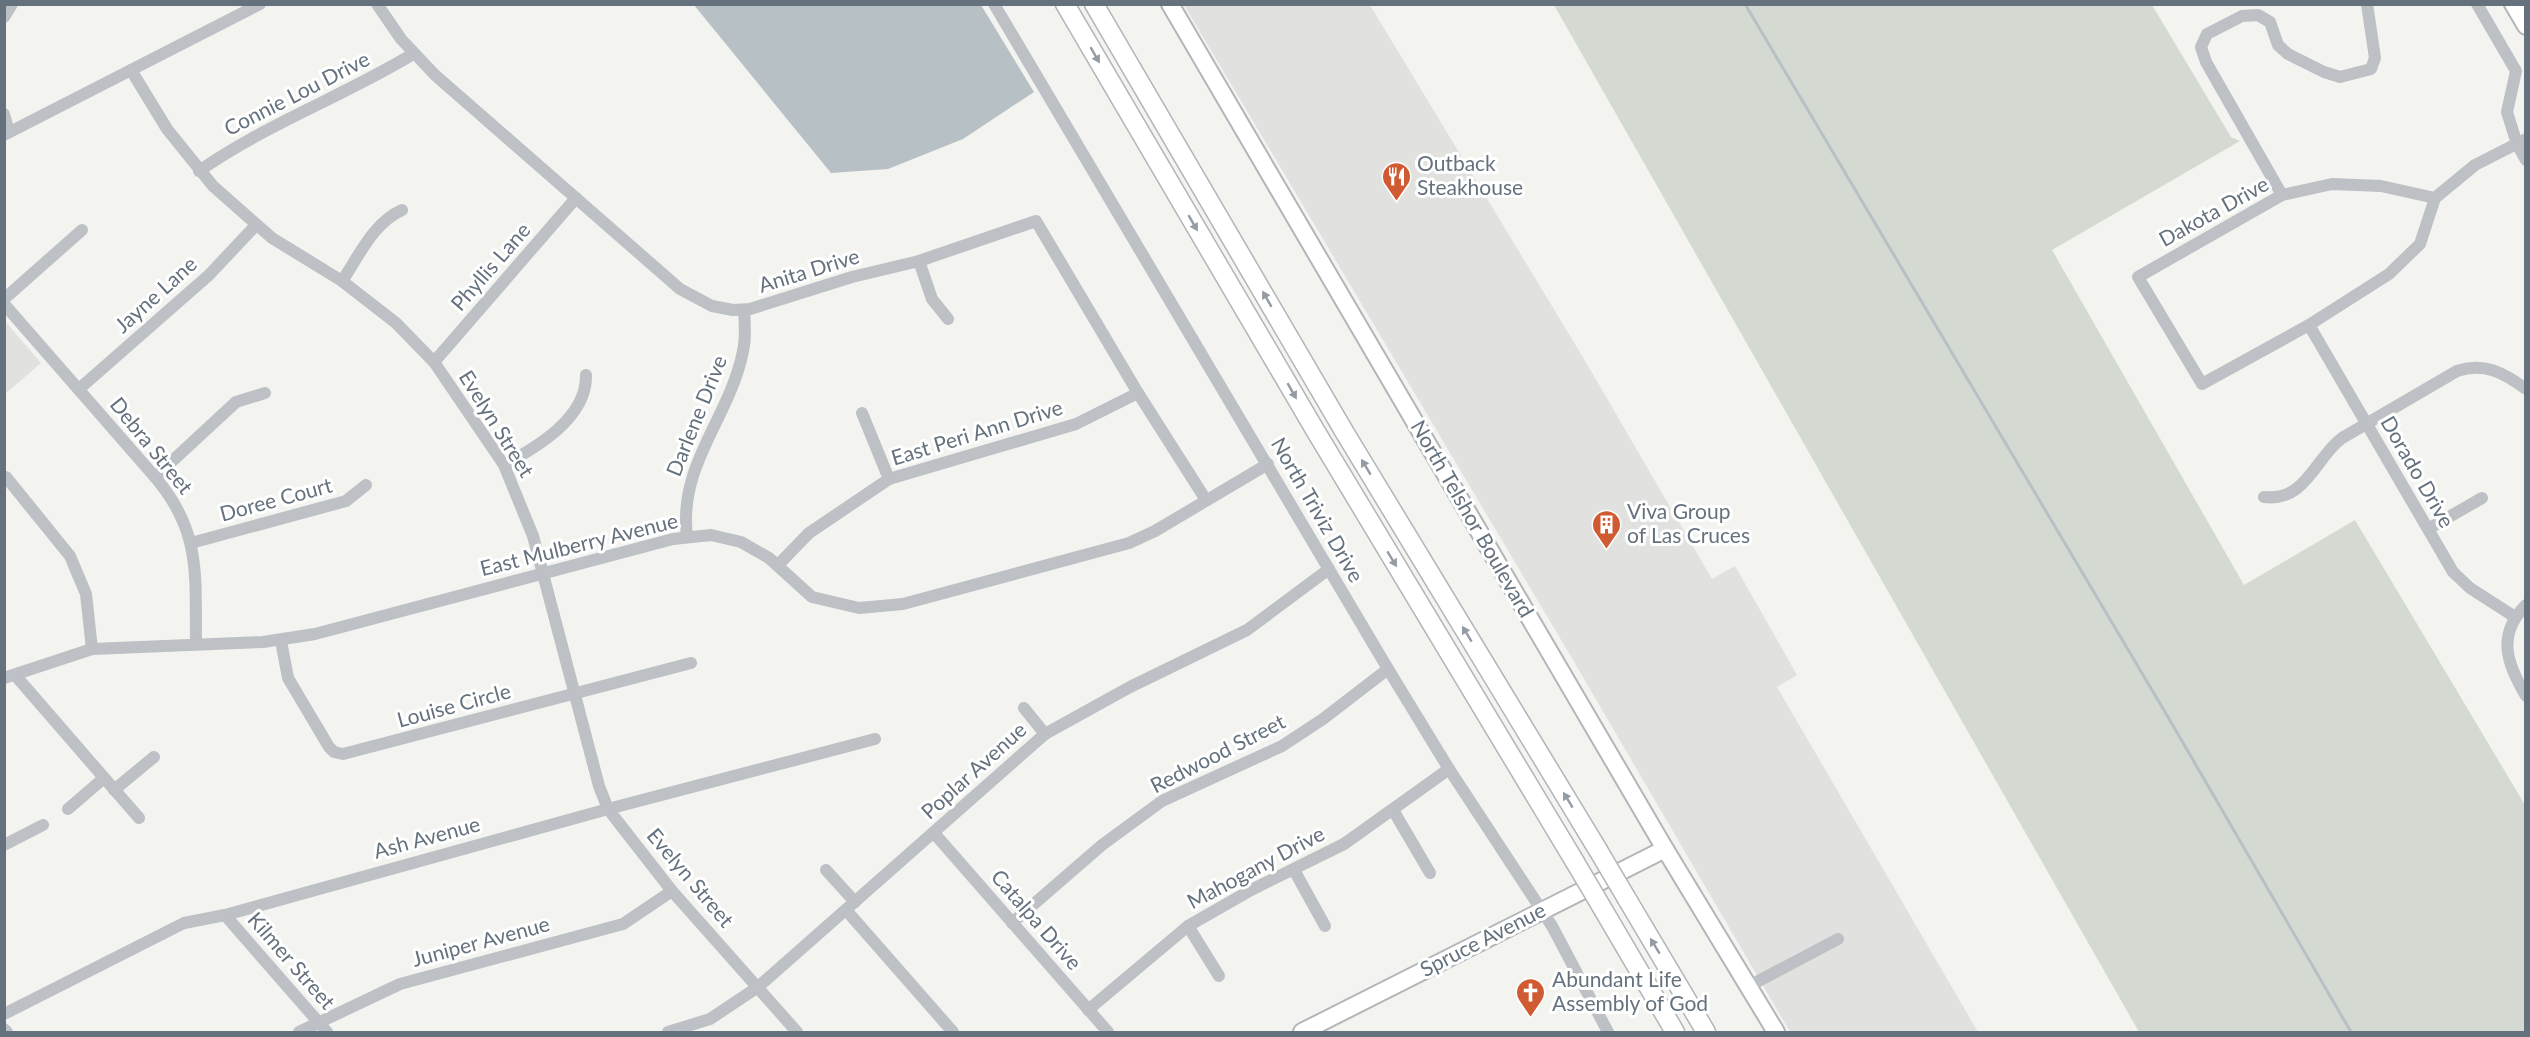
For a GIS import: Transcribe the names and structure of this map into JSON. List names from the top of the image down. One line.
{"streets":{"main road":["North Telshor Boulevard","Spruce Avenue"],"street":["Connie Lou Drive","Dakota Drive","Phyllis Lane","Anita Drive","Jayne Lane","Darlene Drive","Evelyn Street","East Peri Ann Drive","Debra Street","Dorado Drive","Doree Court","North Triviz Drive","East Mulberry Avenue","Louise Circle","Redwood Street","Poplar Avenue","Ash Avenue","Mahogany Drive","Catalpa Drive","Juniper Avenue","Kilmer Street"]},"crossings":[["Connie Lou Drive","Anita Drive"],["Connie Lou Drive","Evelyn Street"],["Dakota Drive","Dorado Drive"],["Phyllis Lane","Anita Drive"],["Phyllis Lane","Evelyn Street"],["Anita Drive","Darlene Drive"],["Anita Drive","East Peri Ann Drive"],["Anita Drive","East Mulberry Avenue"],["Jayne Lane","Evelyn Street"],["Jayne Lane","Debra Street"],["Darlene Drive","East Mulberry Avenue"],["Evelyn Street","East Mulberry Avenue"],["Evelyn Street","Louise Circle"],["Evelyn Street","Poplar Avenue"],["Evelyn Street","Ash Avenue"],["Evelyn Street","Juniper Avenue"],["East Peri Ann Drive","East Mulberry Avenue"],["Debra Street","Doree Court"],["Debra Street","East Mulberry Avenue"],["North Triviz Drive","East Mulberry Avenue"],["North Triviz Drive","Redwood Street"],["North Triviz Drive","Poplar Avenue"],["North Triviz Drive","Mahogany Drive"],["North Triviz Drive","Spruce Avenue"],["North Telshor Boulevard","Spruce Avenue"],["East Mulberry Avenue","Louise Circle"],["Redwood Street","Catalpa Drive"],["Poplar Avenue","Catalpa Drive"],["Ash Avenue","Kilmer Street"],["Mahogany Drive","Catalpa Drive"],["Juniper Avenue","Kilmer Street"]],"places":{"restaurant":["Outback Steakhouse"],"building":["Viva Group of Las Cruces"],"church":["Abundant Life Assembly of God"]}}
